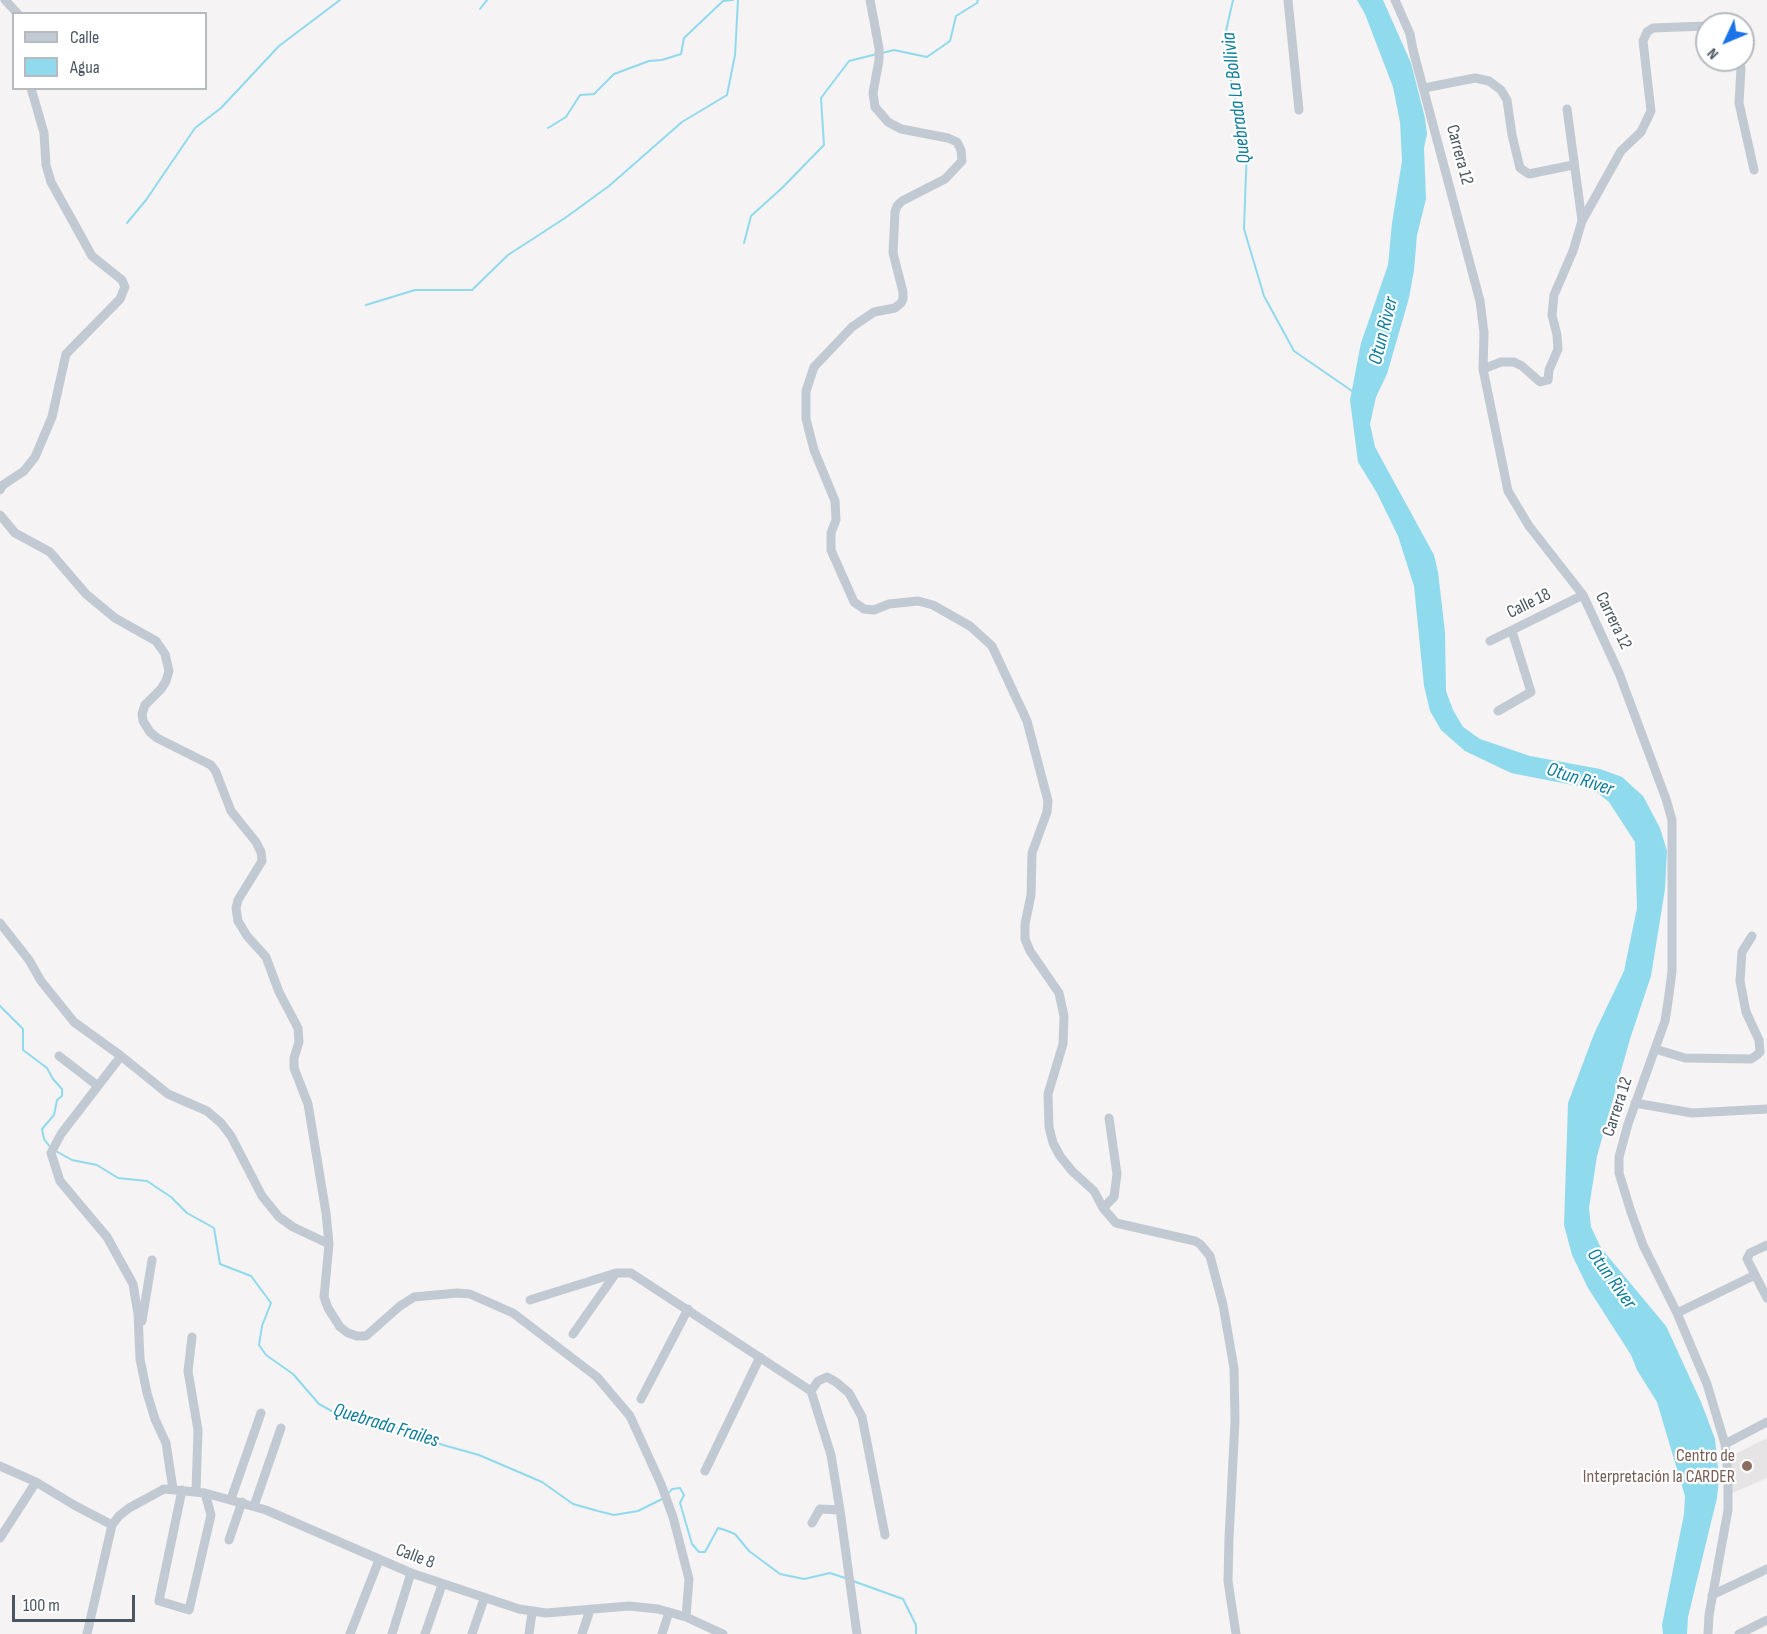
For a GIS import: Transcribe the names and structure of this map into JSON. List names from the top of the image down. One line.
{"streets":{"street":["Carrera 12","Calle 18","Calle 8"]},"crossings":[["Carrera 12","Calle 18"]],"water":["Quebrada La Bollivia","Otun River","Quebrada Frailes"],"places":["Centro de Interpretación la CARDER"],"legend":["Calle","Agua"],"scale_bar":"100 m","north":"bottom left"}
